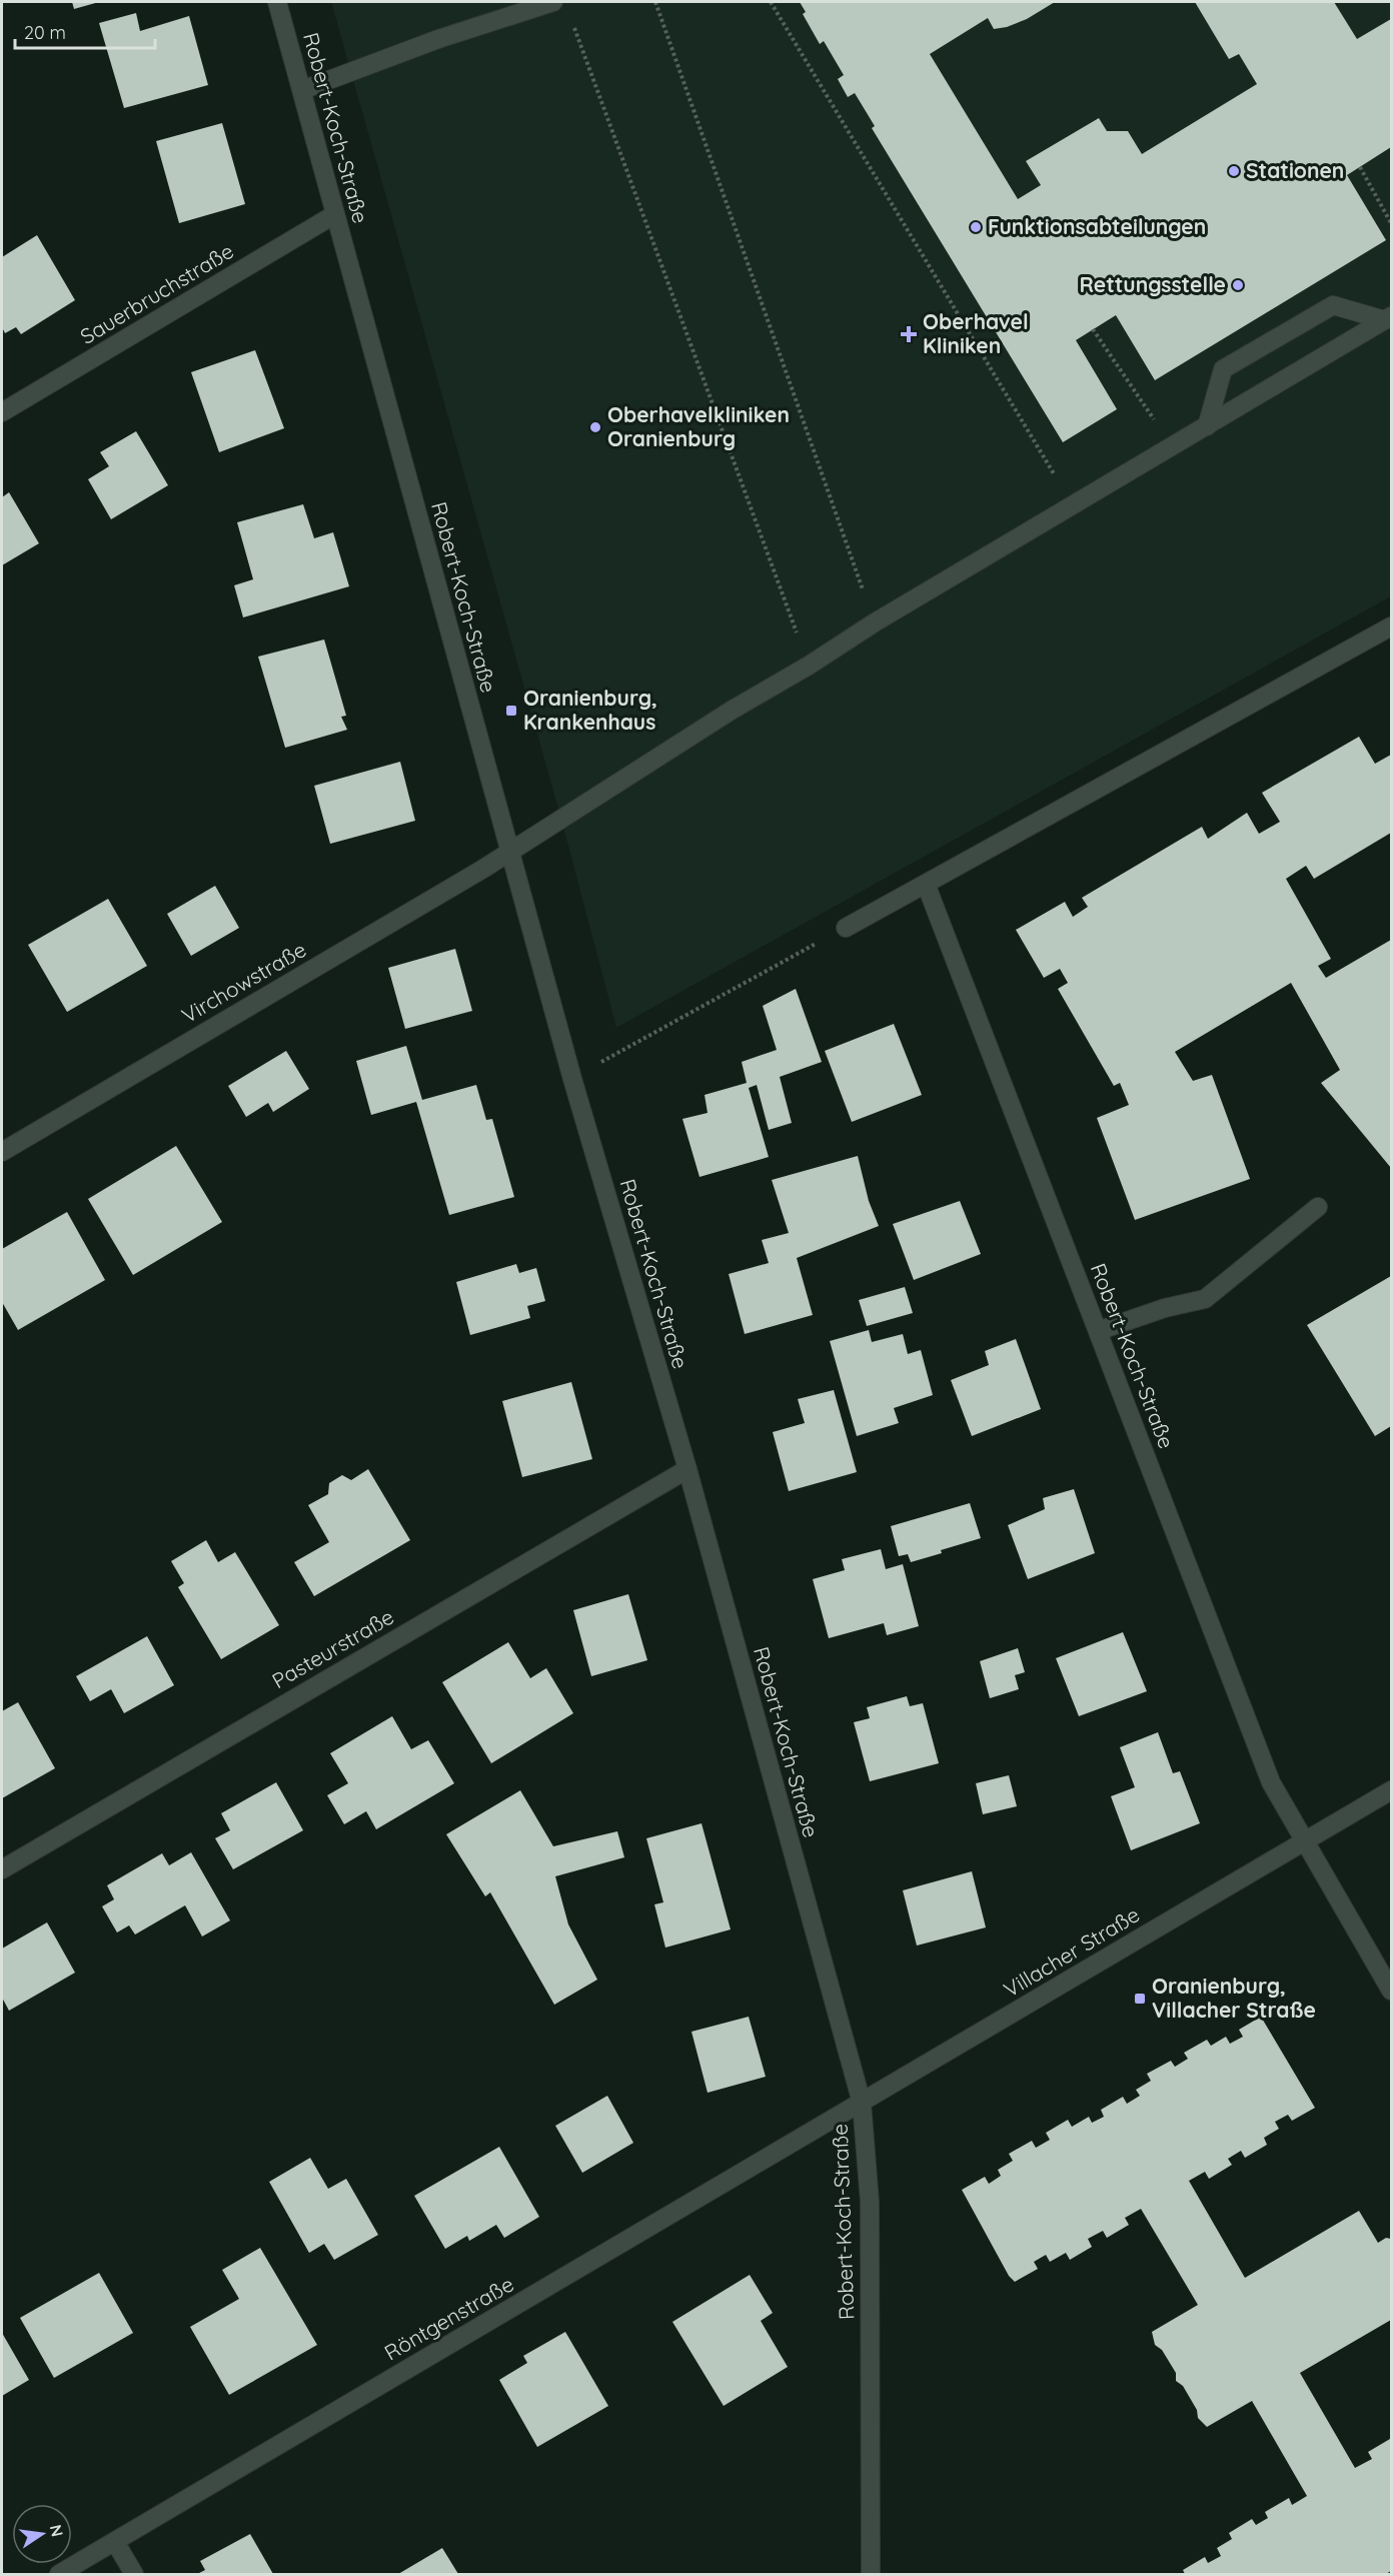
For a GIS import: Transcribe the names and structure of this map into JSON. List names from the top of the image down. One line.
{"streets":{"street":["Robert-Koch-Straße","Sauerbruchstraße","Virchowstraße","Pasteurstraße","Villacher Straße","Röntgenstraße"]},"crossings":[["Robert-Koch-Straße","Sauerbruchstraße"],["Robert-Koch-Straße","Virchowstraße"],["Robert-Koch-Straße","Pasteurstraße"],["Robert-Koch-Straße","Villacher Straße"],["Robert-Koch-Straße","Röntgenstraße"],["Villacher Straße","Röntgenstraße"]],"places":{"other":["Stationen","Funktionsabteilungen","Rettungsstelle","Oberhavelkliniken Oranienburg"],"health":["Oberhavel Kliniken"],"transit":["Oranienburg, Krankenhaus","Oranienburg, Villacher Straße"]},"scale_bar":"20 m","north":"right"}
